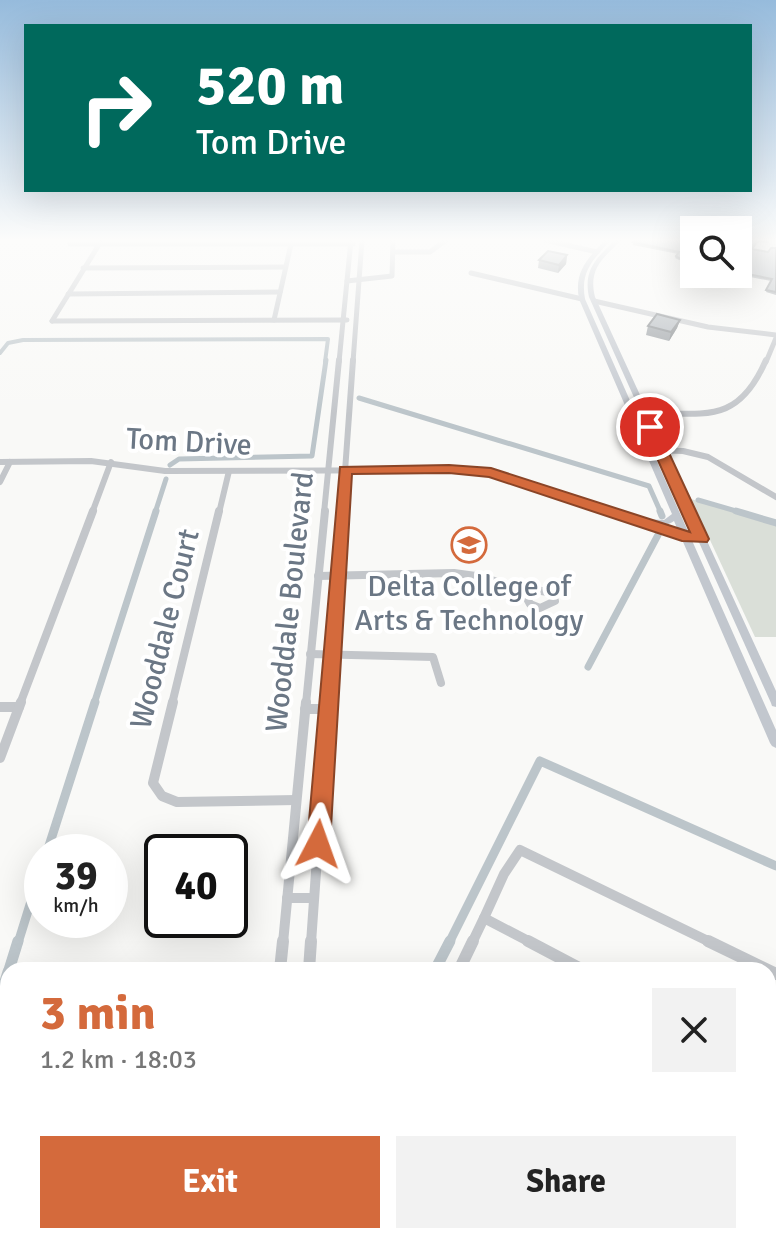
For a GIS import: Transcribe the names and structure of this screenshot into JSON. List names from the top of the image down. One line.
{"streets":{"street":["Tom Drive","Wooddale Boulevard","Wooddale Court"]},"crossings":[["Tom Drive","Wooddale Boulevard"],["Tom Drive","Wooddale Court"],["Wooddale Boulevard","Wooddale Court"]],"places":{"school or university":["Delta College of Arts & Technology"]},"page":{"turn":["520 m","Tom Drive"],"speed":"39 km/h","limit":"40","heading":["3 min","1.2 km · 18:03"],"buttons":["Exit","Share"]}}
